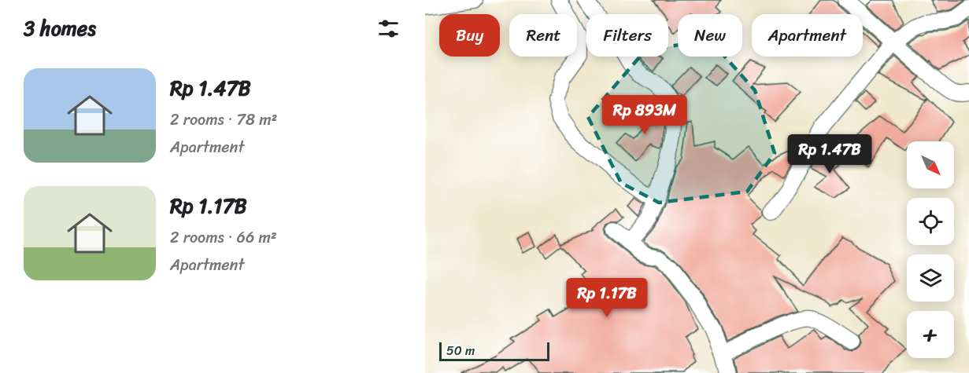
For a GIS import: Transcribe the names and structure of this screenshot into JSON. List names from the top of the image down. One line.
{"scale_bar":"50 m","north":"bottom right","page":{"heading":"3 homes","chip":["Buy","Rent","Filters","New","Apartment"],"list":[{"name":"Rp 1.47B","note":"2 rooms · 78 m² · Apartment"},{"name":"Rp 1.17B","note":"2 rooms · 66 m² · Apartment"}],"price":["Rp 893M","Rp 1.47B","Rp 1.17B"],"map_buttons":"+","scale":"50 m"}}
